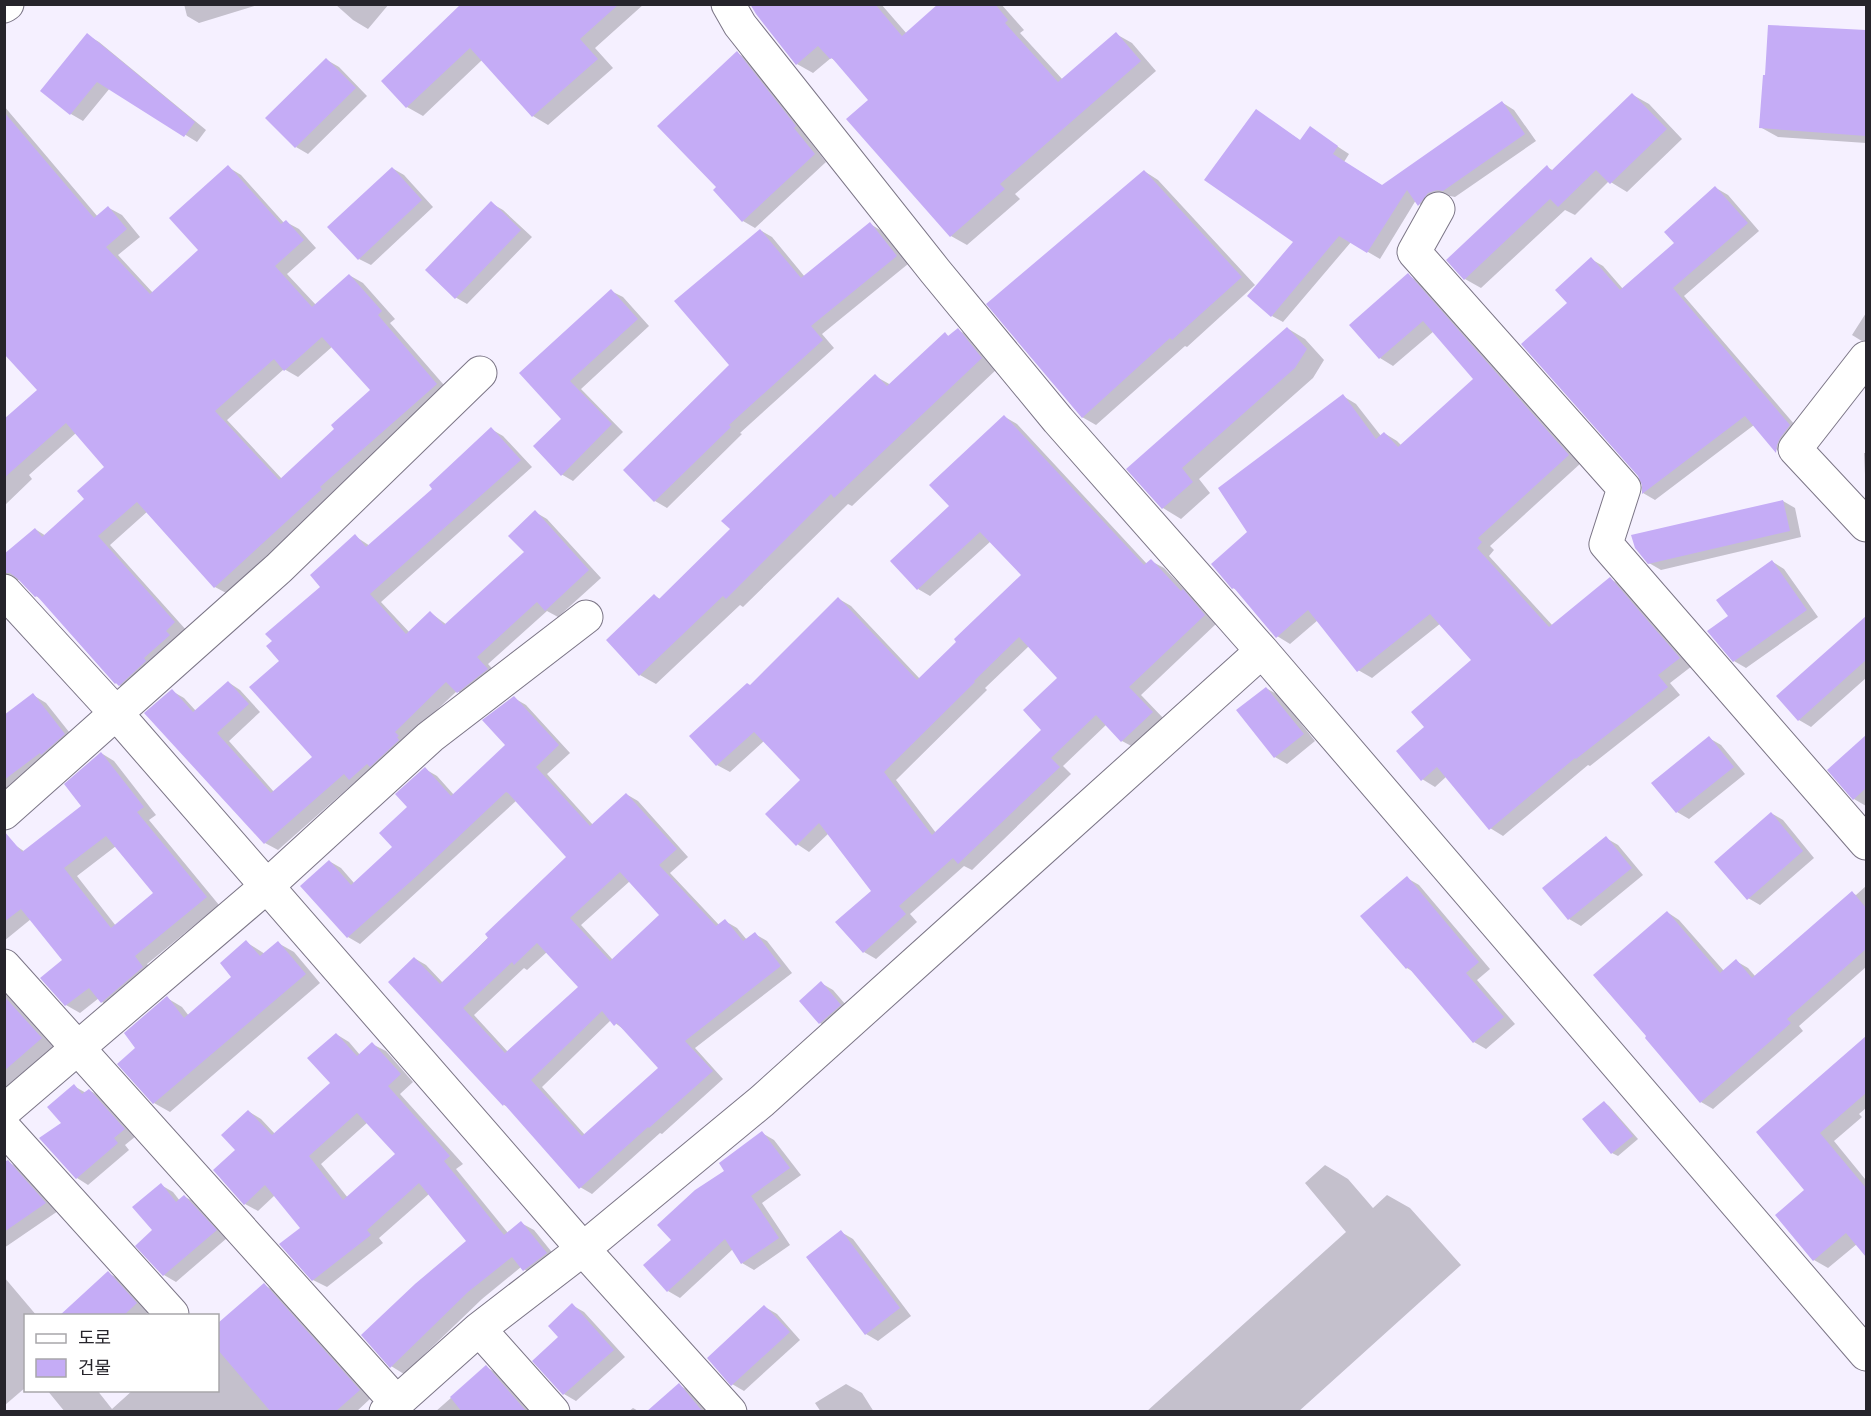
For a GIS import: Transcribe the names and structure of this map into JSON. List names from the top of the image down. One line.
{"legend":["도로","건물"]}
